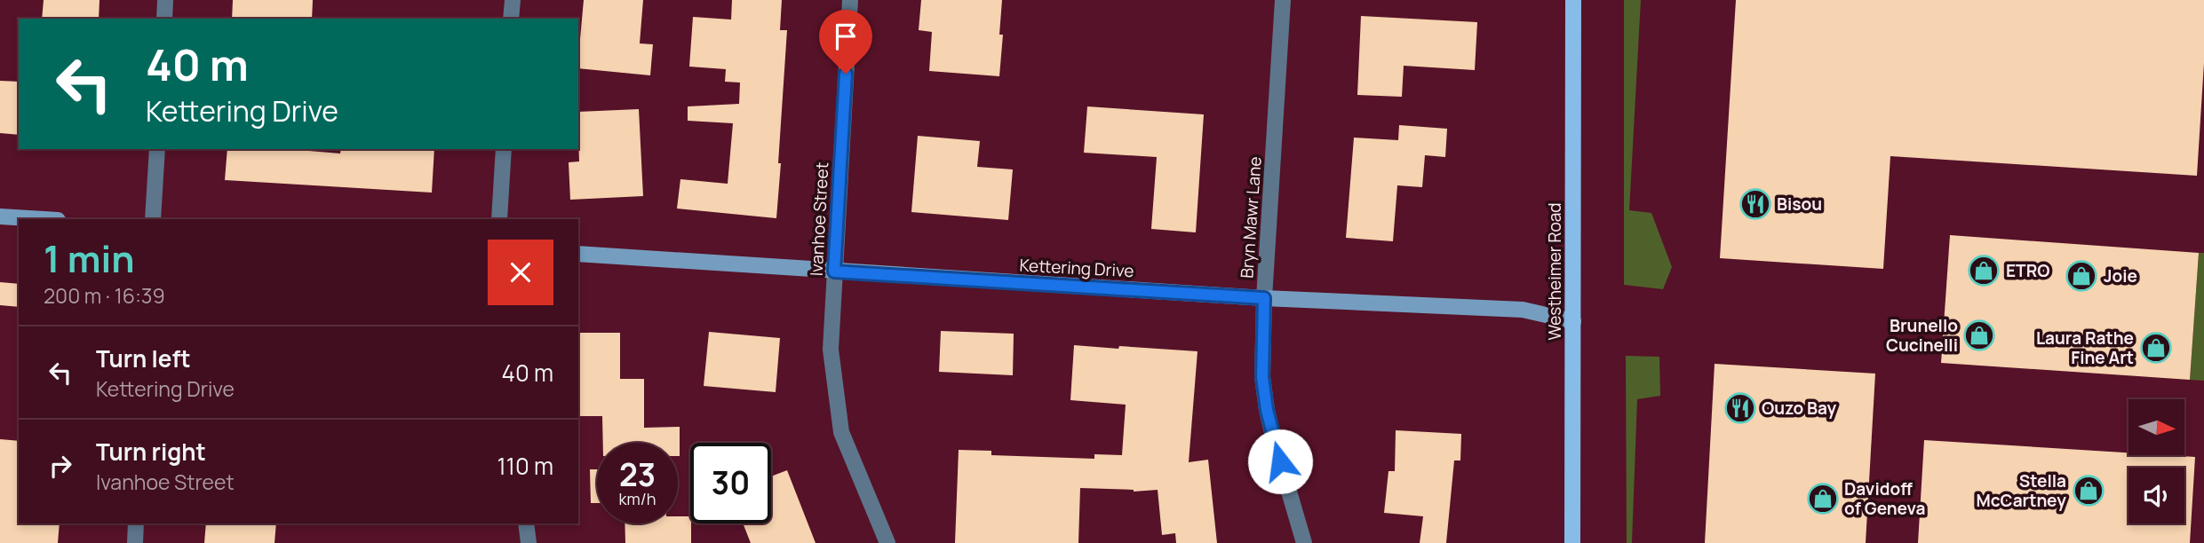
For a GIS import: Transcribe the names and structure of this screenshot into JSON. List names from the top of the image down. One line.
{"streets":{"main road":["Westheimer Road"],"street":["Bryn Mawr Lane","Ivanhoe Street","Kettering Drive"]},"crossings":[["Bryn Mawr Lane","Kettering Drive"],["Ivanhoe Street","Kettering Drive"],["Kettering Drive","Westheimer Road"]],"places":{"restaurant":["Bisou","Ouzo Bay"],"shop":["ETRO","Joie","Brunello Cucinelli","Laura Rathe Fine Art","Stella McCartney","Davidoff of Geneva"]},"north":"right","page":{"turn":["40 m","Kettering Drive"],"heading":["1 min","200 m · 16:39"],"list":[{"name":"Turn left","note":"Kettering Drive","value":"40 m"},{"name":"Turn right","note":"Ivanhoe Street","value":"110 m"}],"speed":"23 km/h","limit":"30"}}
